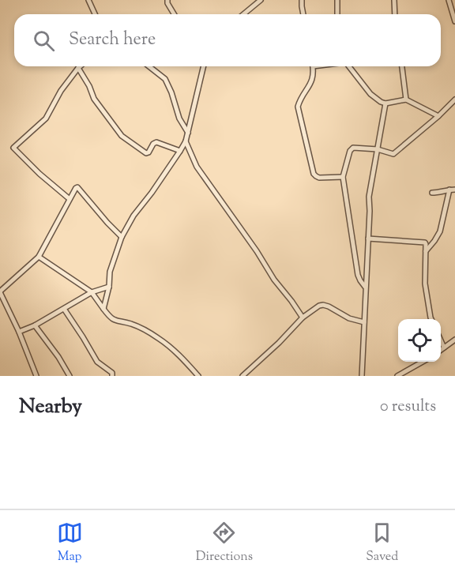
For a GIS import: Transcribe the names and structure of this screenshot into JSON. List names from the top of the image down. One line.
{"page":{"search":"Search here","heading":["Nearby","0 results"],"nav":["Map","Directions","Saved"]}}
